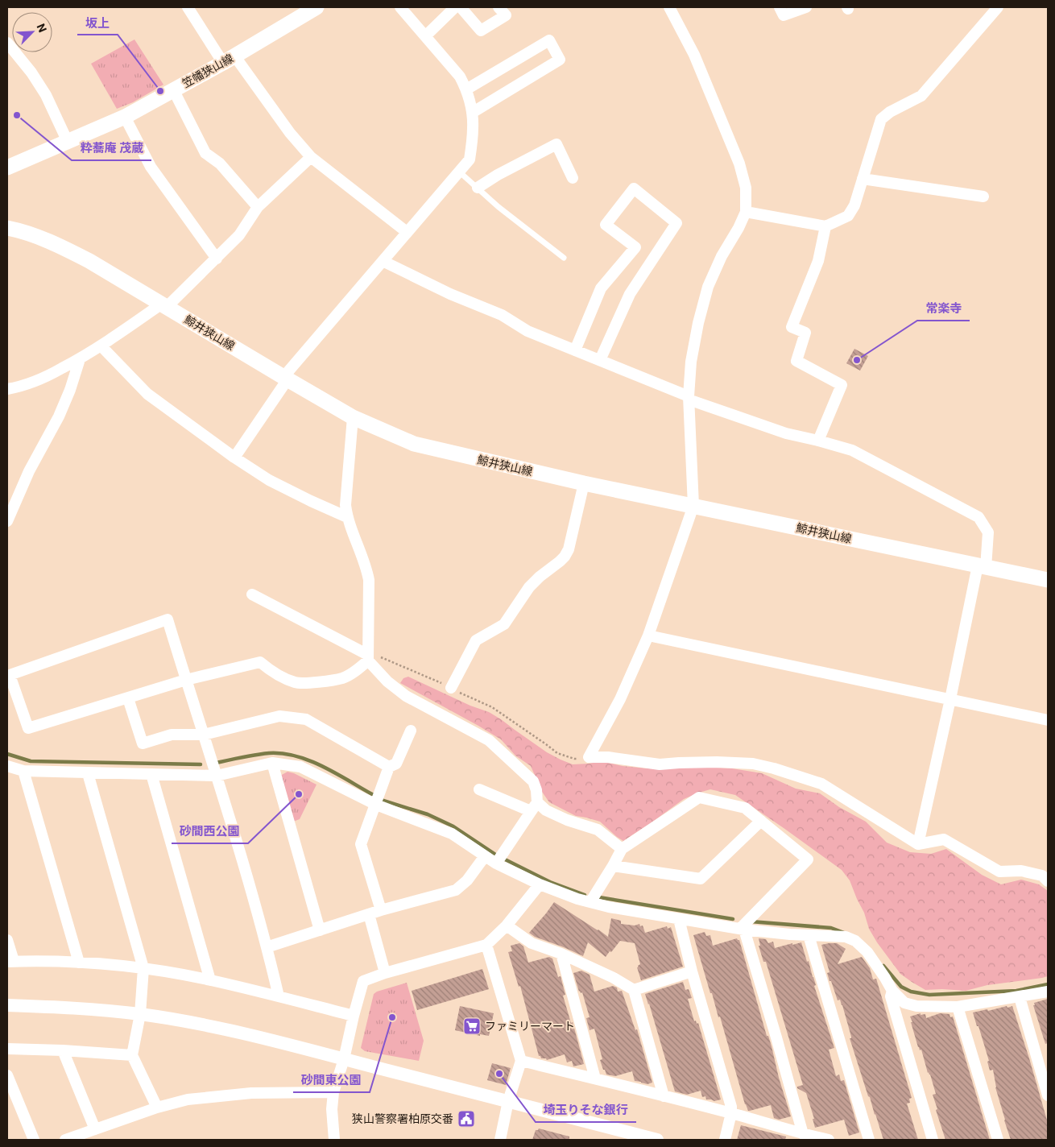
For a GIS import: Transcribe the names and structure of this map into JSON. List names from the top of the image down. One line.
{"streets":{"main road":["笠幡狭山線","鯨井狭山線"]},"places":{"other":["坂上","粋蕎庵 茂蔵","常楽寺","砂間西公園","砂間東公園","埼玉りそな銀行"],"supermarket":["ファミリーマート"],"public building":["狭山警察署柏原交番"]},"north":"top right"}
